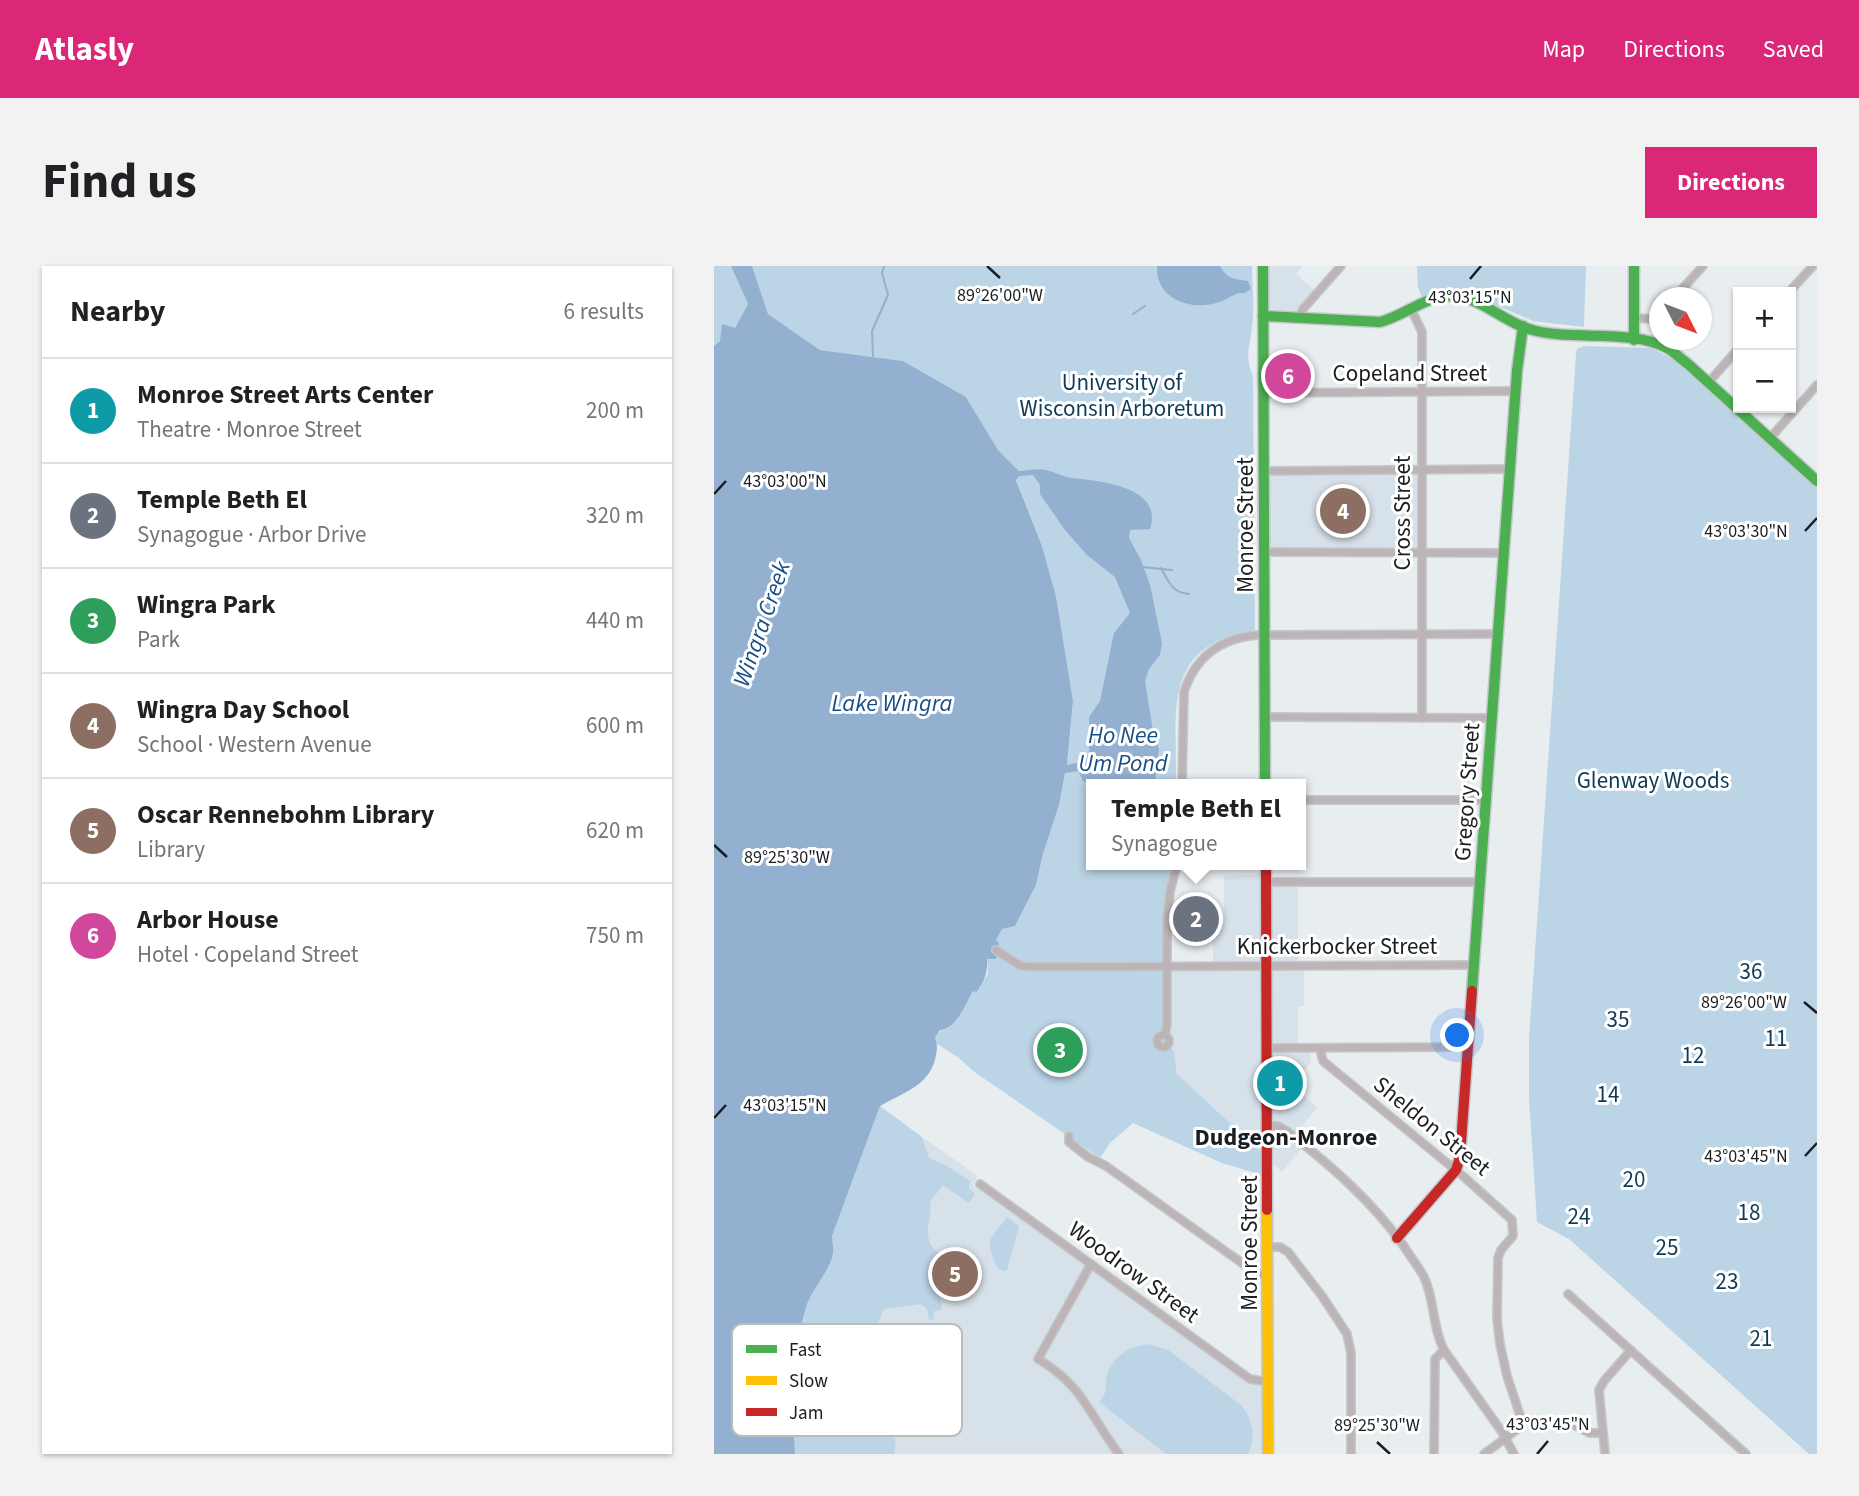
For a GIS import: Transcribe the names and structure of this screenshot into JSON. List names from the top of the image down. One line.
{"streets":{"street":["Copeland Street","Cross Street","Monroe Street","Gregory Street","Knickerbocker Street","Sheldon Street","Woodrow Street"]},"crossings":[["Copeland Street","Cross Street"],["Copeland Street","Monroe Street"],["Copeland Street","Gregory Street"],["Monroe Street","Knickerbocker Street"],["Monroe Street","Woodrow Street"],["Gregory Street","Knickerbocker Street"],["Gregory Street","Sheldon Street"]],"districts":["Dudgeon-Monroe"],"water":["Wingra Creek","Lake Wingra","Ho Nee Um Pond"],"parks":["University of Wisconsin Arboretum","Glenway Woods","36","35","11","12","14","20","18","24","25","23","21"],"legend":["Fast","Slow","Jam"],"north":"bottom right","page":{"header":"Atlasly","nav":["Map","Directions","Saved"],"title":"Find us","buttons":"Directions","heading":["Nearby","6 results"],"map_buttons":["+","−"],"pins":["6","4","2","3","1","5"],"list":[{"mark":"1","name":"Monroe Street Arts Center","note":"Theatre · Monroe Street","value":"200 m"},{"mark":"2","name":"Temple Beth El","note":"Synagogue · Arbor Drive","value":"320 m"},{"mark":"3","name":"Wingra Park","note":"Park","value":"440 m"},{"mark":"4","name":"Wingra Day School","note":"School · Western Avenue","value":"600 m"},{"mark":"5","name":"Oscar Rennebohm Library","note":"Library","value":"620 m"},{"mark":"6","name":"Arbor House","note":"Hotel · Copeland Street","value":"750 m"}],"popup":["Temple Beth El","Synagogue"]},"coordinates":["89°26'00\"W","43°03'15\"N","43°03'00\"N","43°03'30\"N","89°25'30\"W","43°03'45\"N"]}
